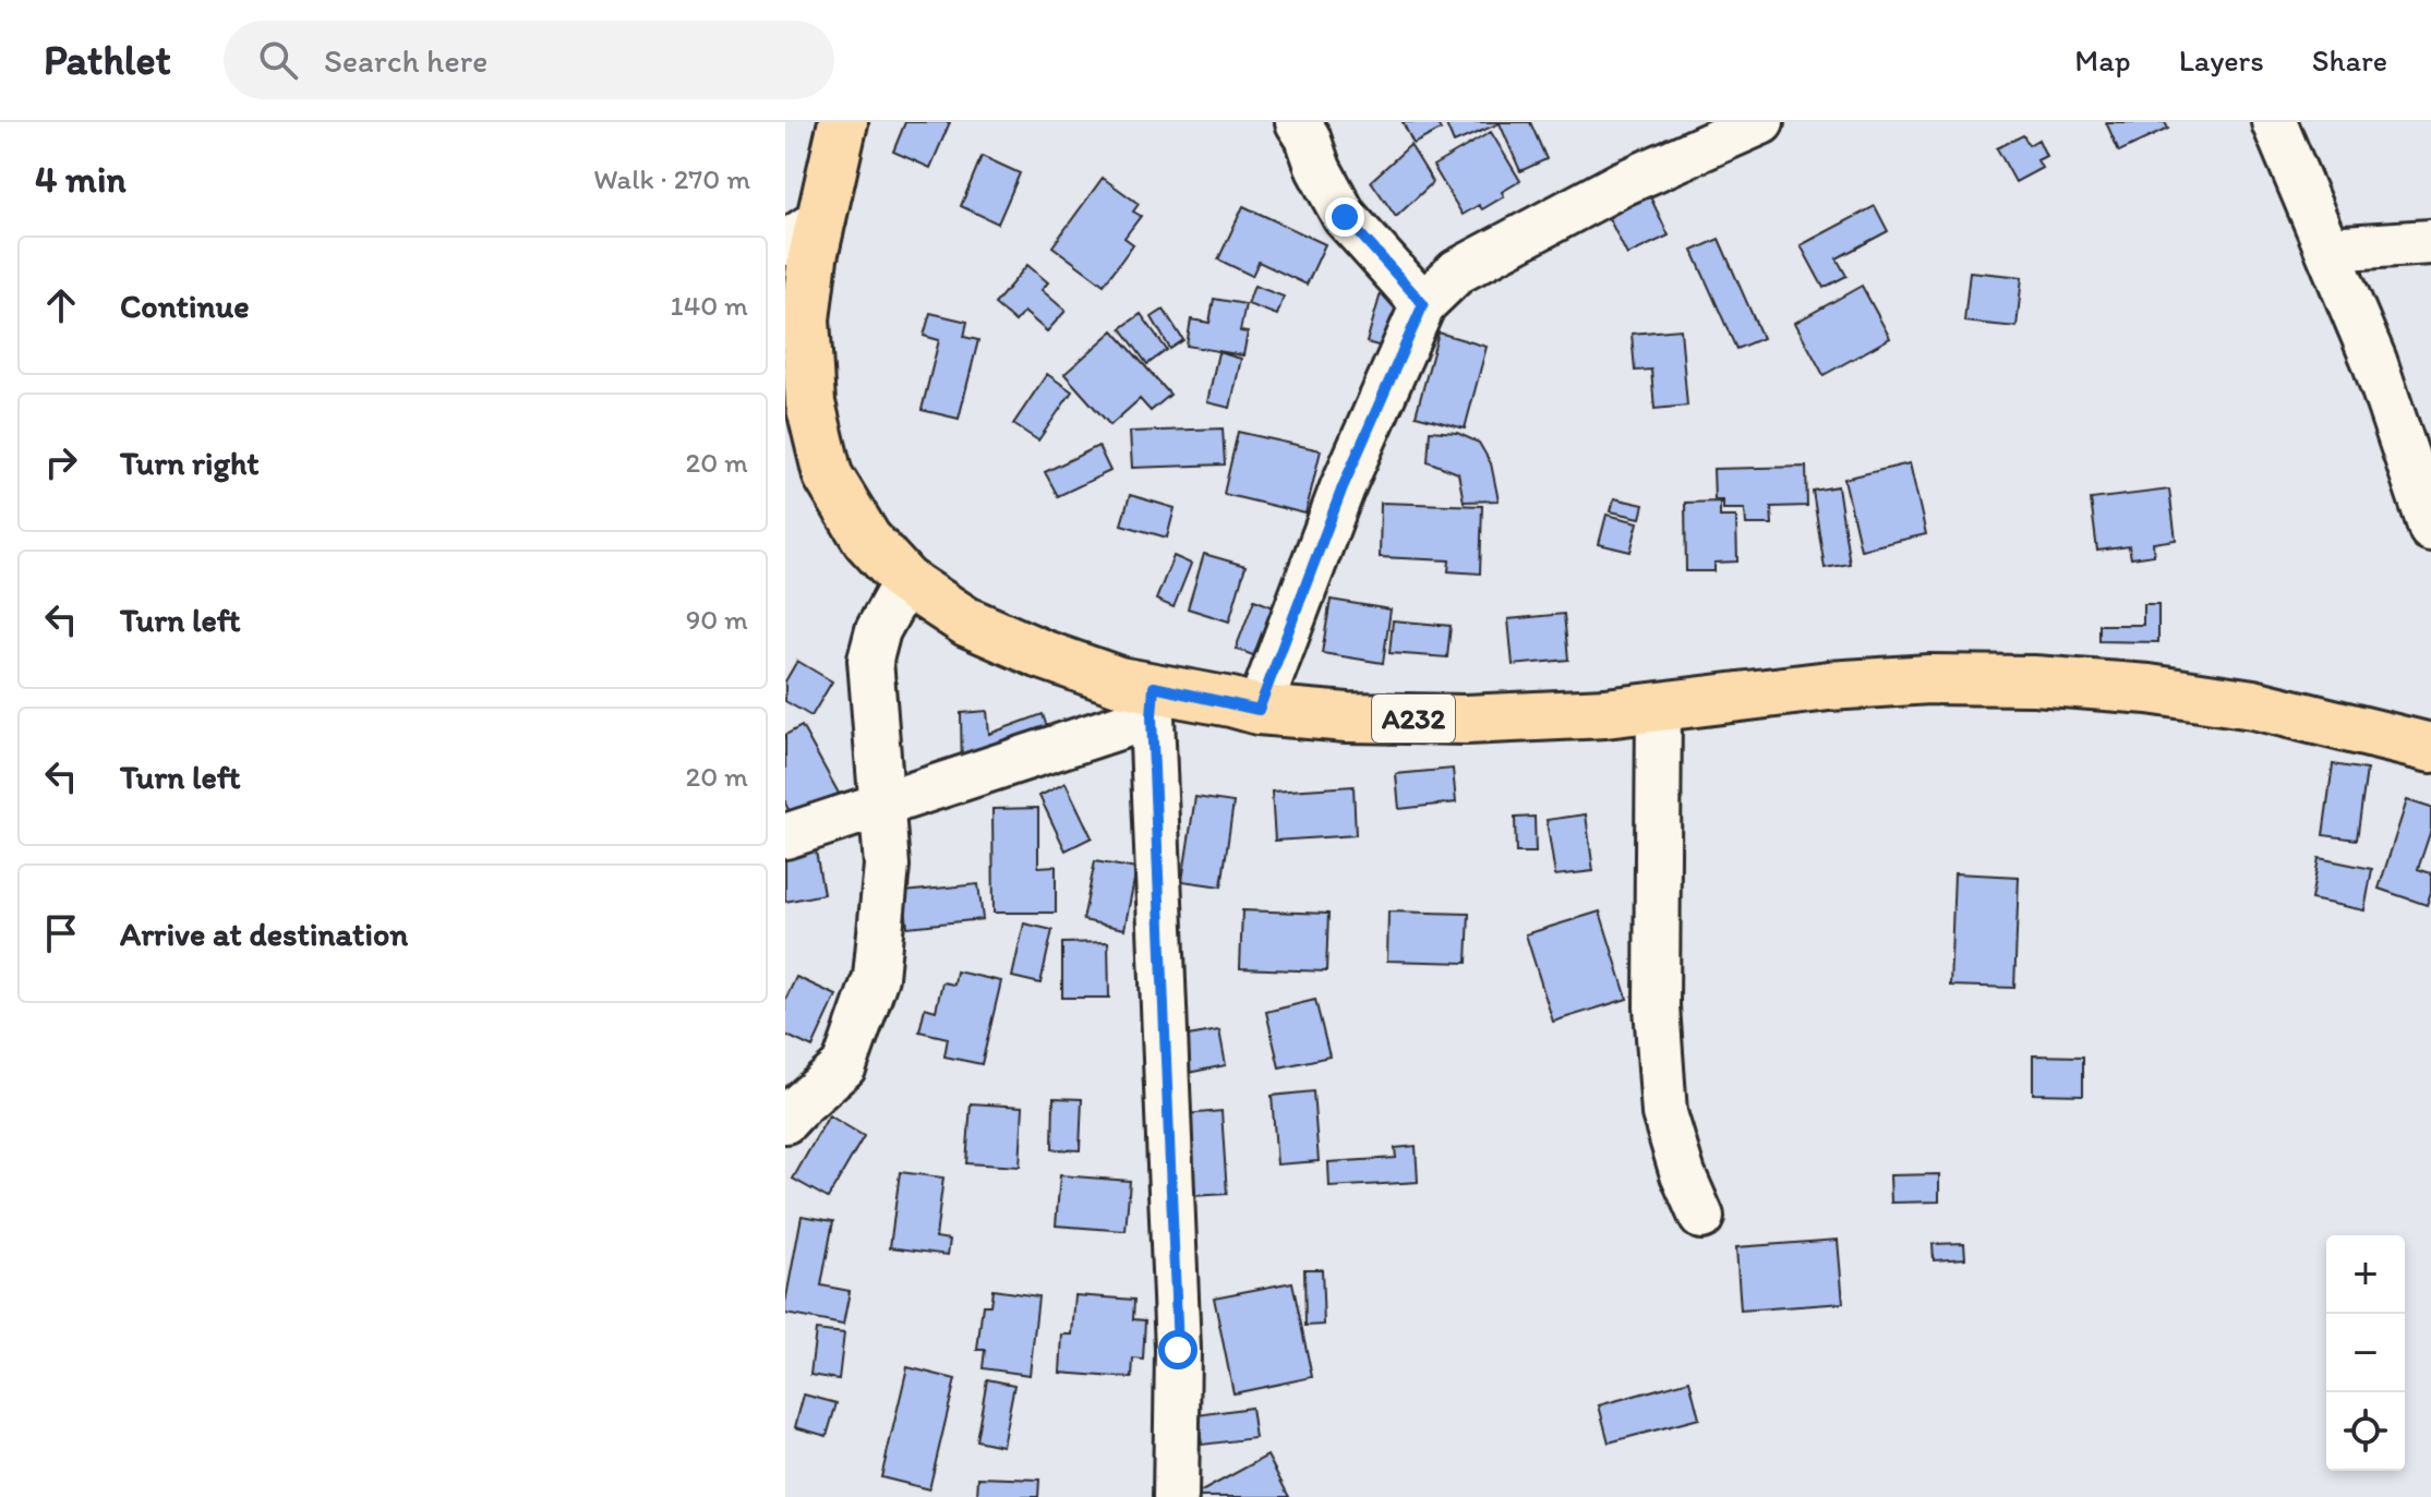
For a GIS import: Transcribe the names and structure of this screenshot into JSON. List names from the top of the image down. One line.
{"streets":{"main road":["A232"]},"page":{"header":"Pathlet","search":"Search here","nav":["Map","Layers","Share"],"heading":["4 min","Walk · 270 m"],"list":[["Continue","140 m"],["Turn right","20 m"],["Turn left","90 m"],["Turn left","20 m"],"Arrive at destination"],"map_buttons":["+","−"]}}
